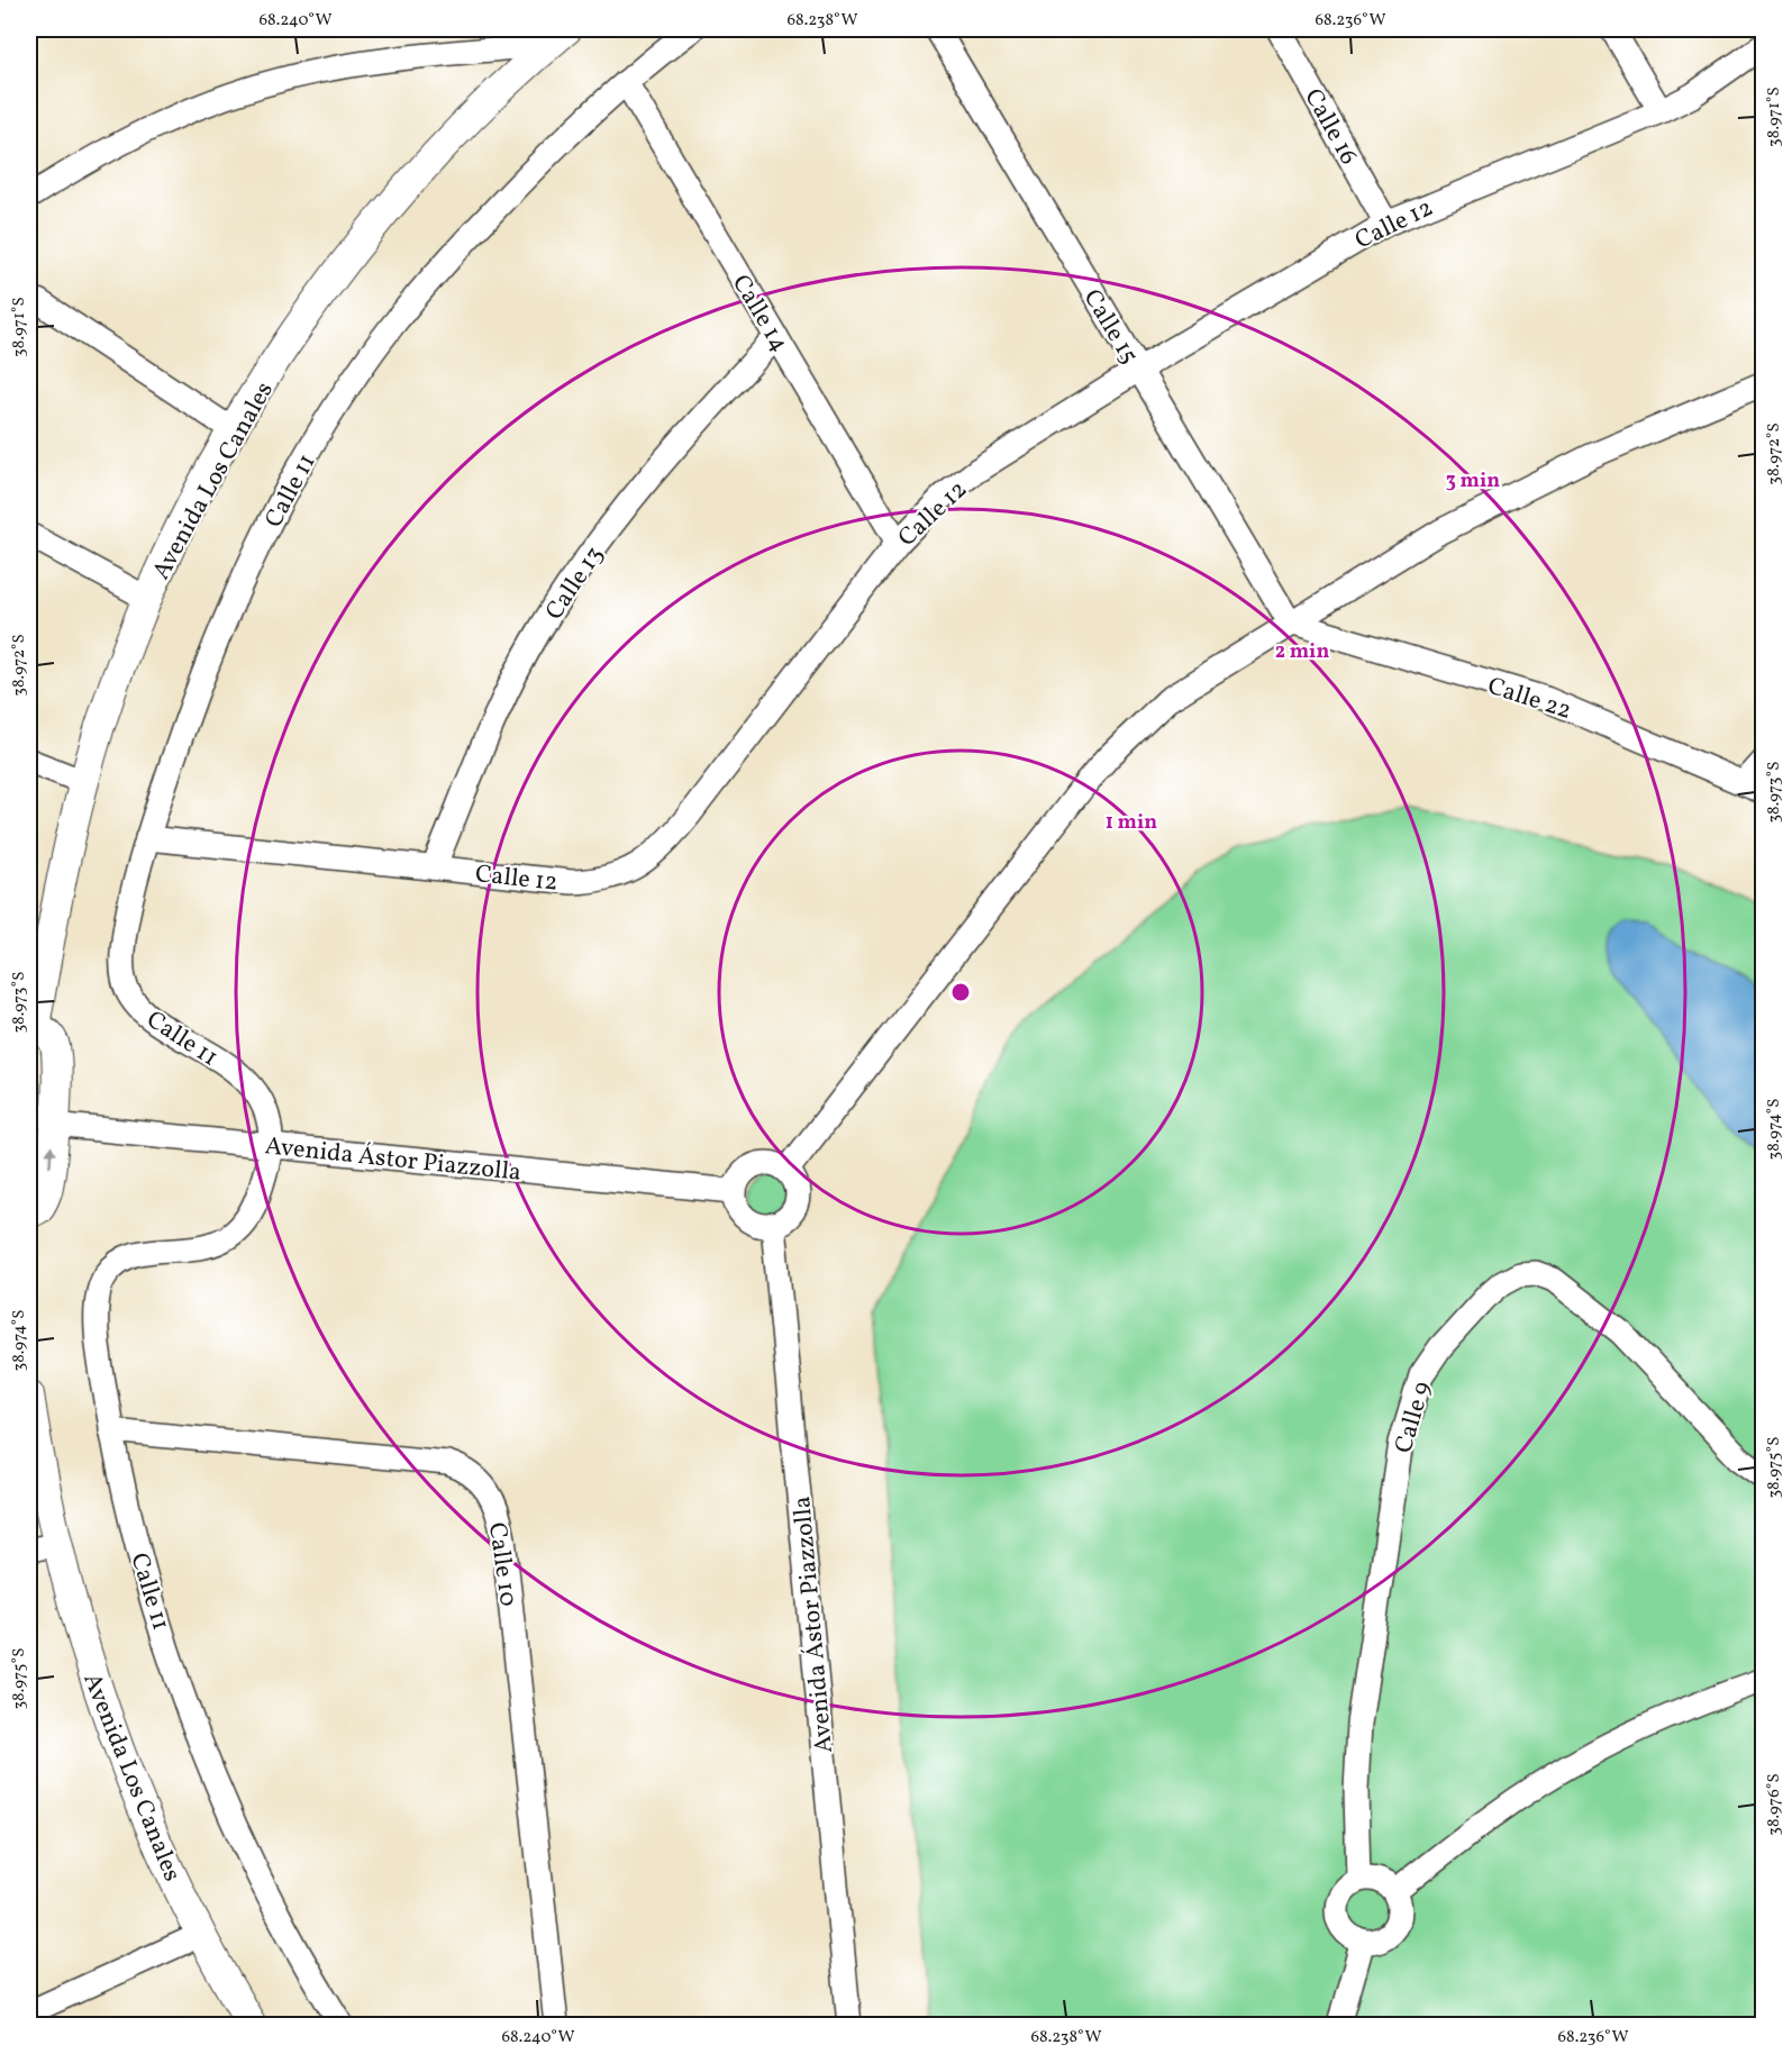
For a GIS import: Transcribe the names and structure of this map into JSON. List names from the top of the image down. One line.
{"streets":{"main road":["Avenida Los Canales"],"street":["Calle 16","Calle 12","Calle 14","Calle 15","Calle 11","Calle 13","Calle 22","Avenida Ástor Piazzolla","Calle 9","Calle 10"]},"crossings":[["Calle 16","Calle 12"],["Calle 12","Calle 14"],["Calle 12","Calle 15"],["Calle 12","Calle 11"],["Calle 12","Calle 13"],["Calle 14","Calle 11"],["Calle 14","Calle 13"],["Calle 15","Calle 22"],["Avenida Los Canales","Avenida Ástor Piazzolla"],["Calle 11","Avenida Ástor Piazzolla"],["Calle 11","Calle 10"]],"coordinates":["68.240°W","68.238°W","68.236°W","38.971°S","38.972°S","38.973°S","38.974°S","38.975°S","38.976°S"],"rings":["3 min","2 min","1 min"]}
